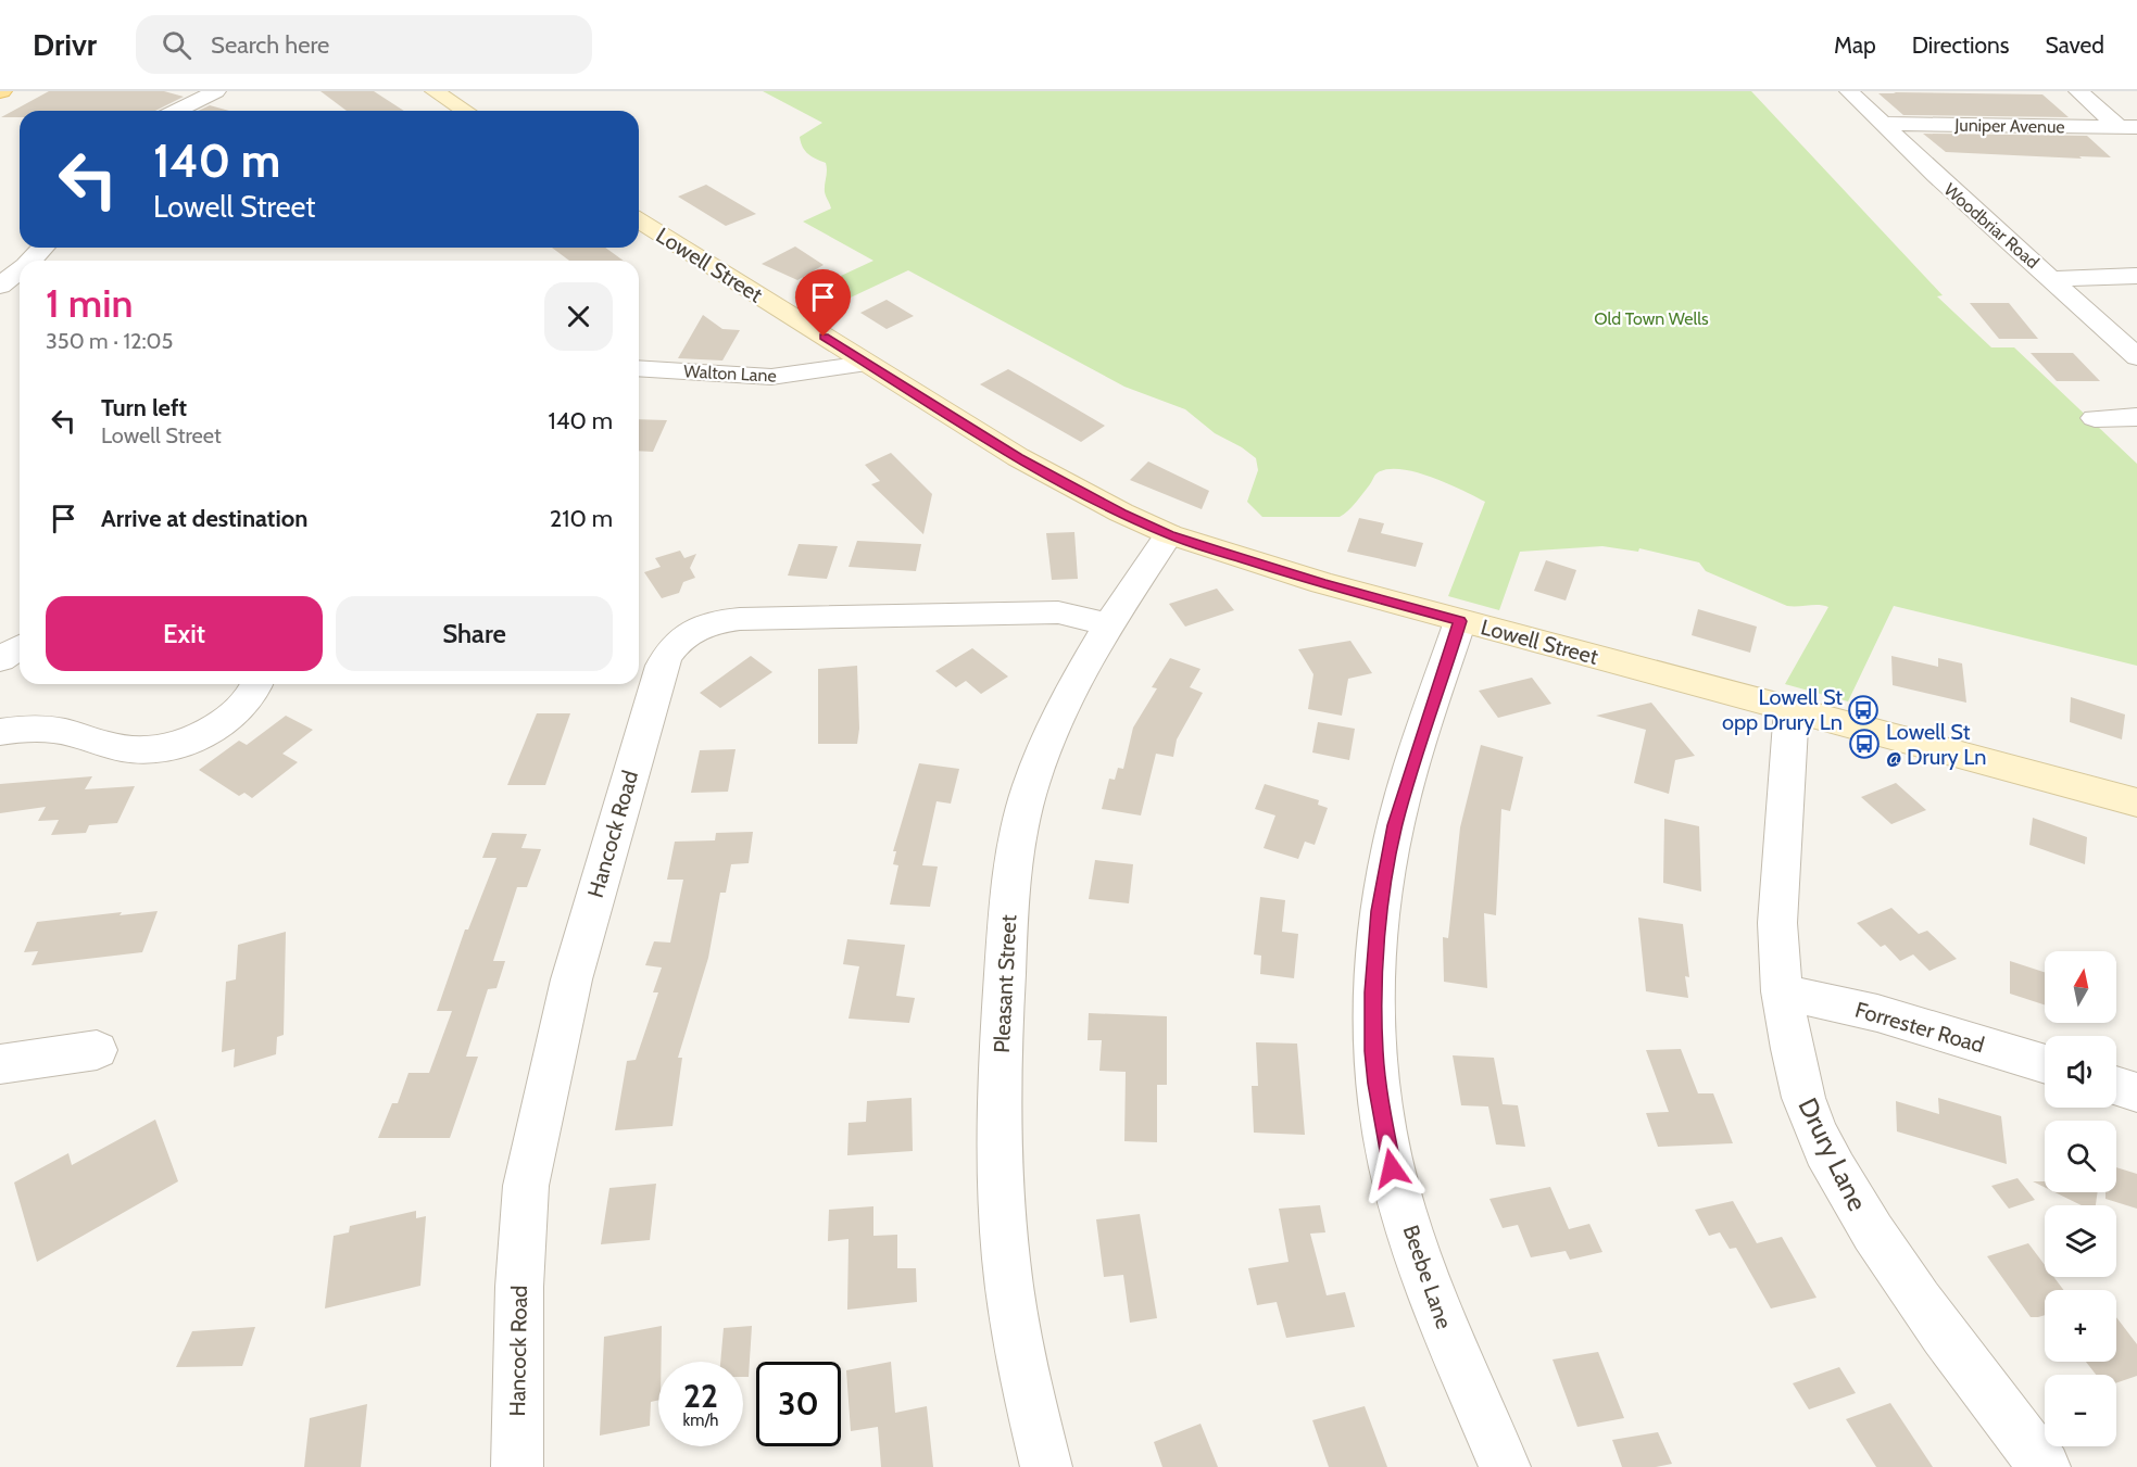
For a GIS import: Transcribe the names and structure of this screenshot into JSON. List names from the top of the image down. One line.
{"streets":{"main road":["Lowell Street"],"street":["Juniper Avenue","Woodbriar Road","Walton Lane","Hancock Road","Pleasant Street","Forrester Road","Drury Lane","Beebe Lane"]},"crossings":[["Juniper Avenue","Woodbriar Road"],["Lowell Street","Walton Lane"],["Lowell Street","Pleasant Street"],["Lowell Street","Drury Lane"],["Lowell Street","Beebe Lane"],["Hancock Road","Pleasant Street"],["Forrester Road","Drury Lane"]],"parks":["Old Town Wells"],"places":{"bus stop":["Lowell St opp Drury Ln","Lowell St @ Drury Ln"]},"north":"top","page":{"header":"Drivr","search":"Search here","nav":["Map","Directions","Saved"],"turn":["140 m","Lowell Street"],"heading":["1 min","350 m · 12:05"],"list":[{"name":"Turn left","note":"Lowell Street","value":"140 m"},{"name":"Arrive at destination","value":"210 m"}],"buttons":["Exit","Share"],"map_buttons":["+","−"],"speed":"22 km/h","limit":"30"}}
